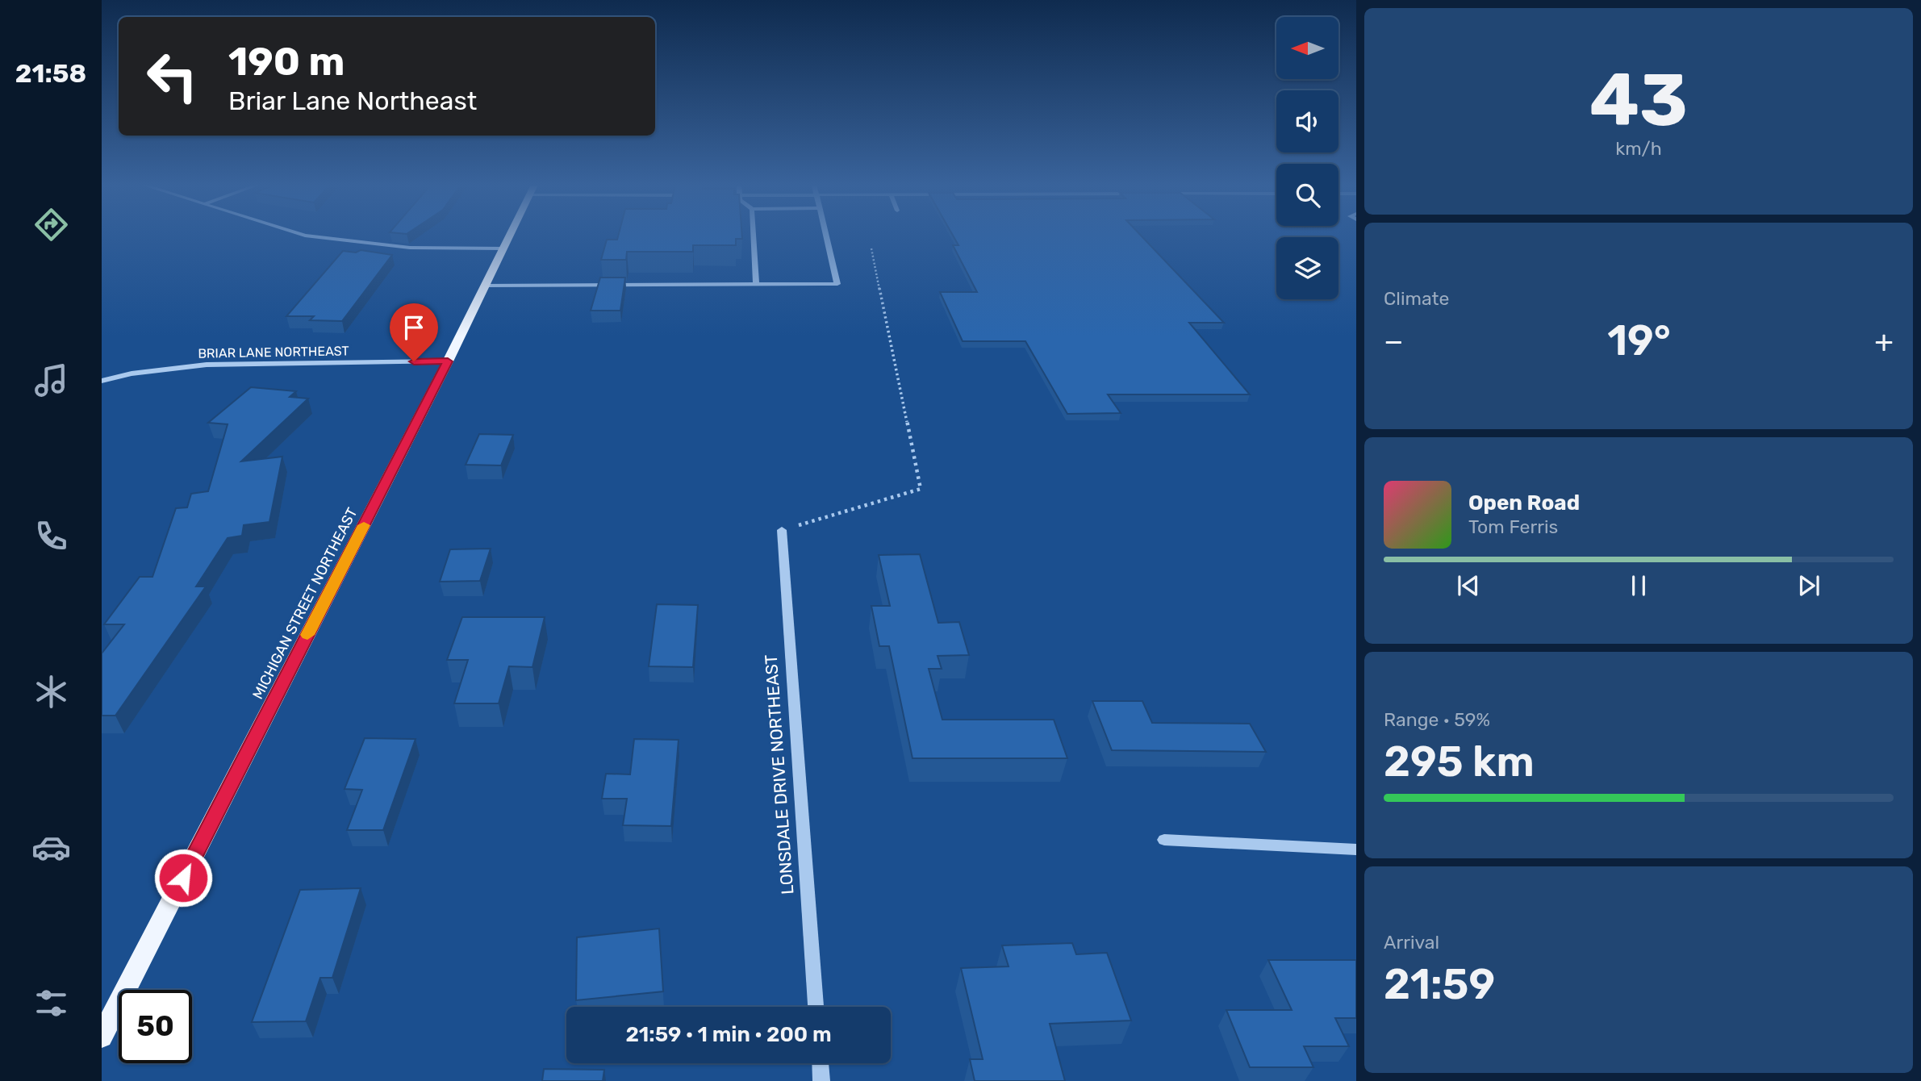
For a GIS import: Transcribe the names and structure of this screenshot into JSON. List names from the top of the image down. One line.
{"streets":{"main road":["MICHIGAN STREET NORTHEAST"],"street":["BRIAR LANE NORTHEAST","LONSDALE DRIVE NORTHEAST"]},"crossings":[["BRIAR LANE NORTHEAST","MICHIGAN STREET NORTHEAST"]],"north":"left","page":{"tabs":"21:58","tile":[["43","km/h"],"Climate",["Range · 59%","295 km"],["Arrival","21:59"]],"turn":["190 m","Briar Lane Northeast"],"heat":["−","19°","+"],"song":["Open Road","Tom Ferris"],"limit":"50","trip":"21:59 · 1 min · 200 m"}}
